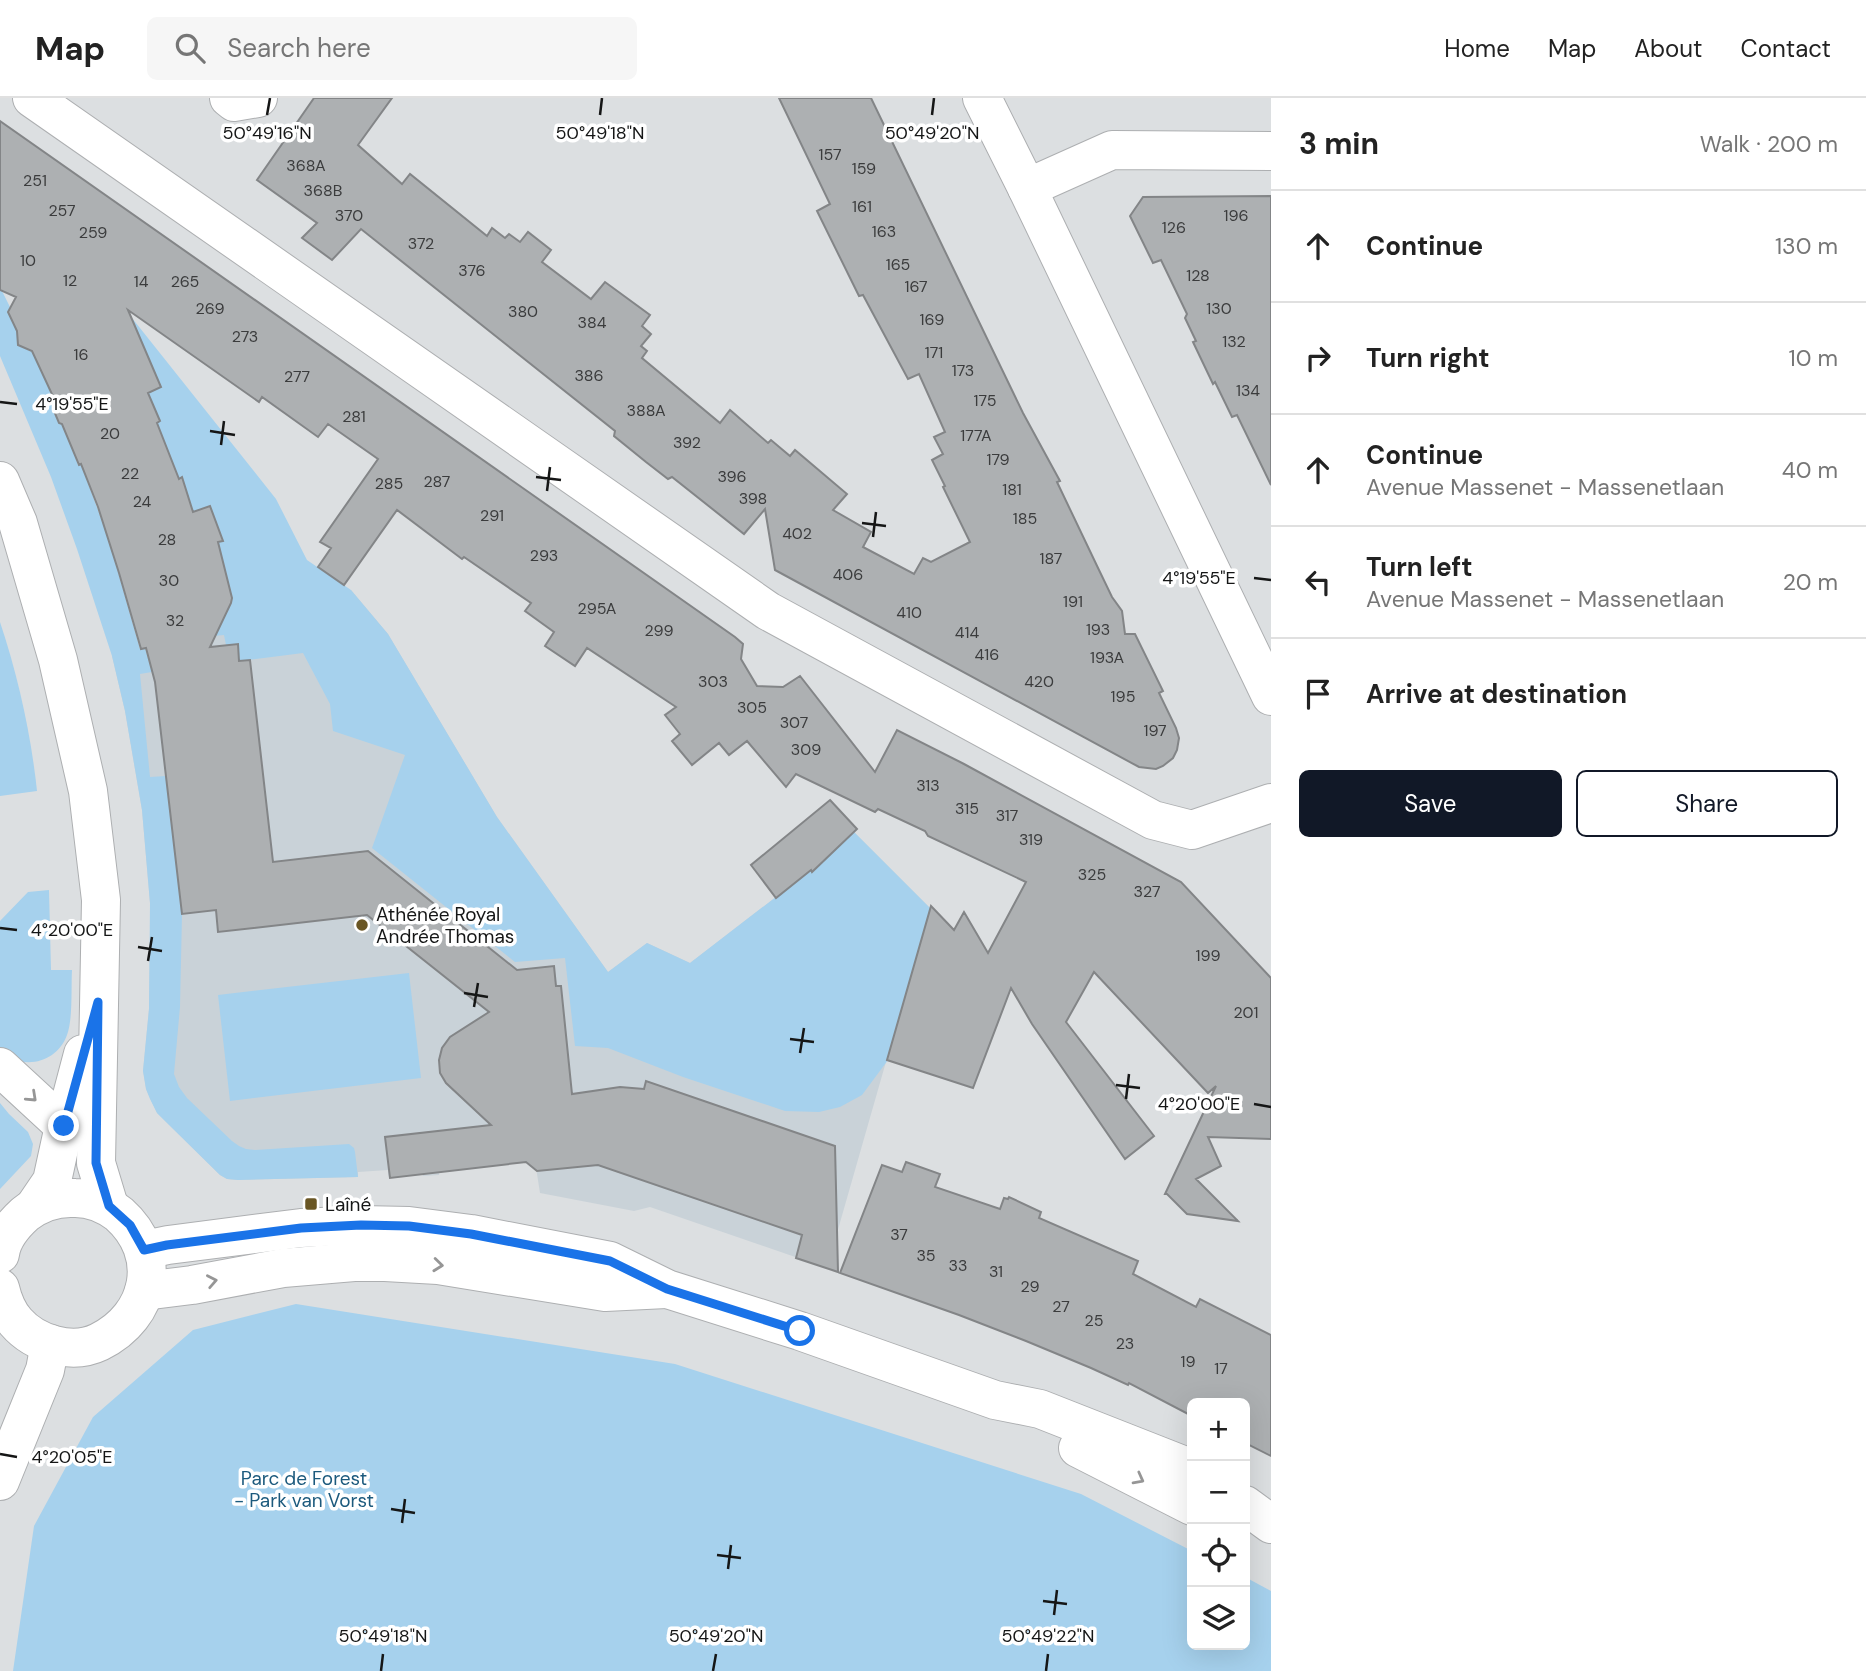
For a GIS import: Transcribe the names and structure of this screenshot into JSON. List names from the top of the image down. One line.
{"parks":["Parc de Forest - Park van Vorst"],"places":{"other":["Athénée Royal Andrée Thomas"],"transit":["Laîné"]},"house_numbers":["157","368A","159","251","368B","161","257","370","196","126","163","259","372","10","165","376","128","12","14","265","167","269","130","380","169","384","273","132","171","16","173","386","277","134","175","388A","281","20","177A","392","179","22","396","287","285","181","398","24","291","185","402","28","293","187","406","30","191","295A","410","32","193","299","414","416","193A","303","420","195","305","307","197","309","313","315","317","319","325","327","199","201","37","35","33","31","29","27","25","23","19","17"],"page":{"header":"Map","search":"Search here","nav":["Home","Map","About","Contact"],"heading":["3 min","Walk · 200 m"],"list":[["Continue","130 m"],["Turn right","10 m"],["Continue","Avenue Massenet - Massenetlaan","40 m"],["Turn left","Avenue Massenet - Massenetlaan","20 m"],"Arrive at destination"],"buttons":["Save","Share"],"map_buttons":["+","−"]},"coordinates":["50°49'16\"N","50°49'18\"N","50°49'20\"N","4°19'55\"E","4°20'00\"E","4°20'05\"E","50°49'22\"N"]}
